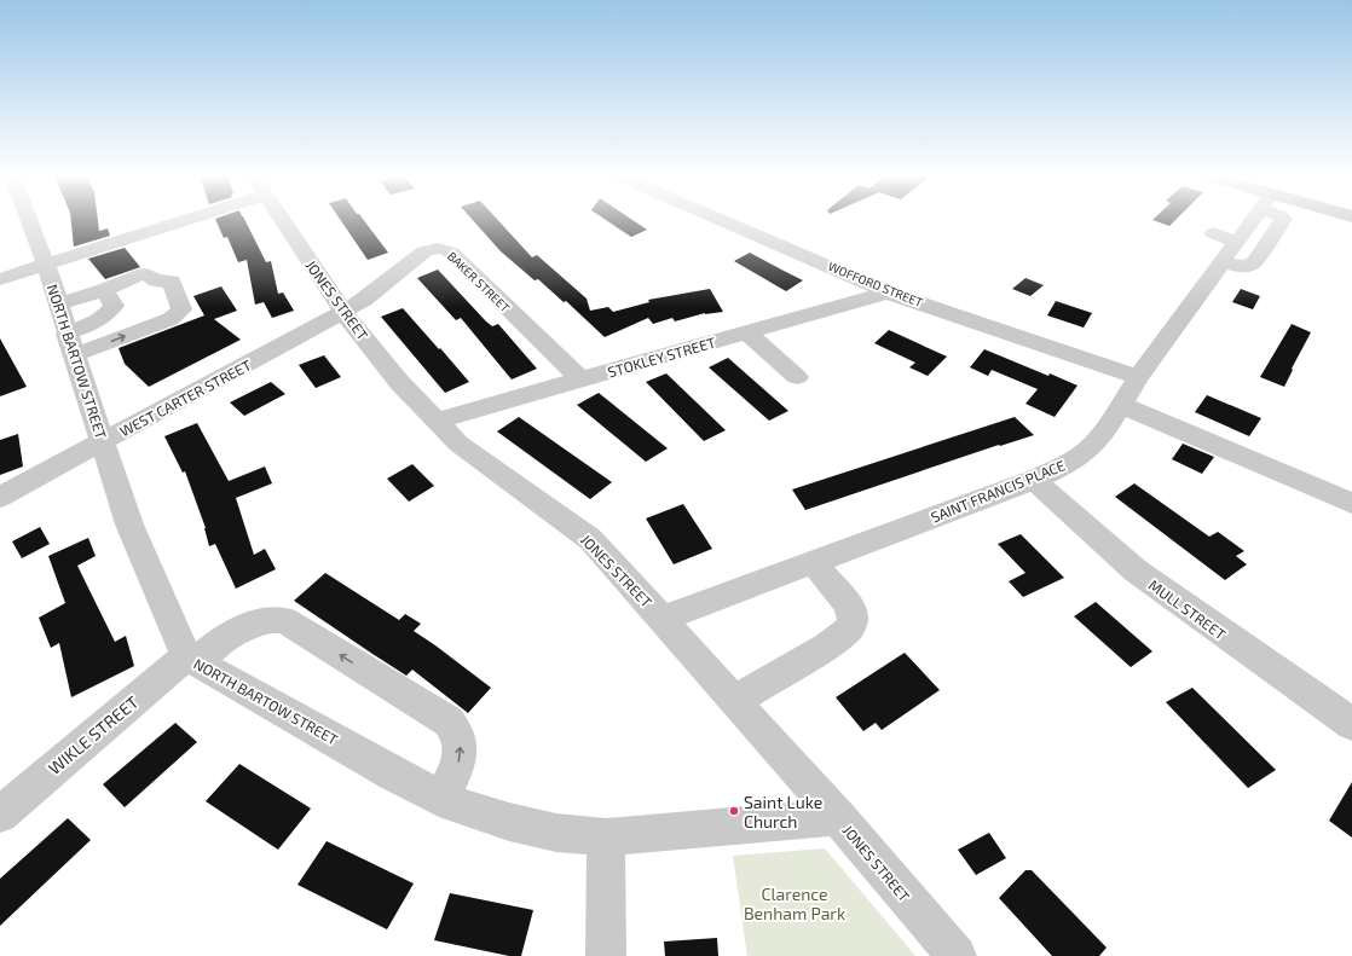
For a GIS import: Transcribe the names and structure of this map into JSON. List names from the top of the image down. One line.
{"streets":{"street":["BAKER STREET","WOFFORD STREET","JONES STREET","STOKLEY STREET","NORTH BARTOW STREET","WEST CARTER STREET","SAINT FRANCIS PLACE","MULL STREET","WIKLE STREET"]},"crossings":[["BAKER STREET","JONES STREET"],["BAKER STREET","STOKLEY STREET"],["BAKER STREET","WEST CARTER STREET"],["WOFFORD STREET","STOKLEY STREET"],["WOFFORD STREET","SAINT FRANCIS PLACE"],["JONES STREET","STOKLEY STREET"],["JONES STREET","NORTH BARTOW STREET"],["JONES STREET","WEST CARTER STREET"],["JONES STREET","SAINT FRANCIS PLACE"],["NORTH BARTOW STREET","WEST CARTER STREET"],["NORTH BARTOW STREET","WIKLE STREET"],["SAINT FRANCIS PLACE","MULL STREET"]],"parks":["Clarence Benham Park"],"places":["Saint Luke Church"]}
